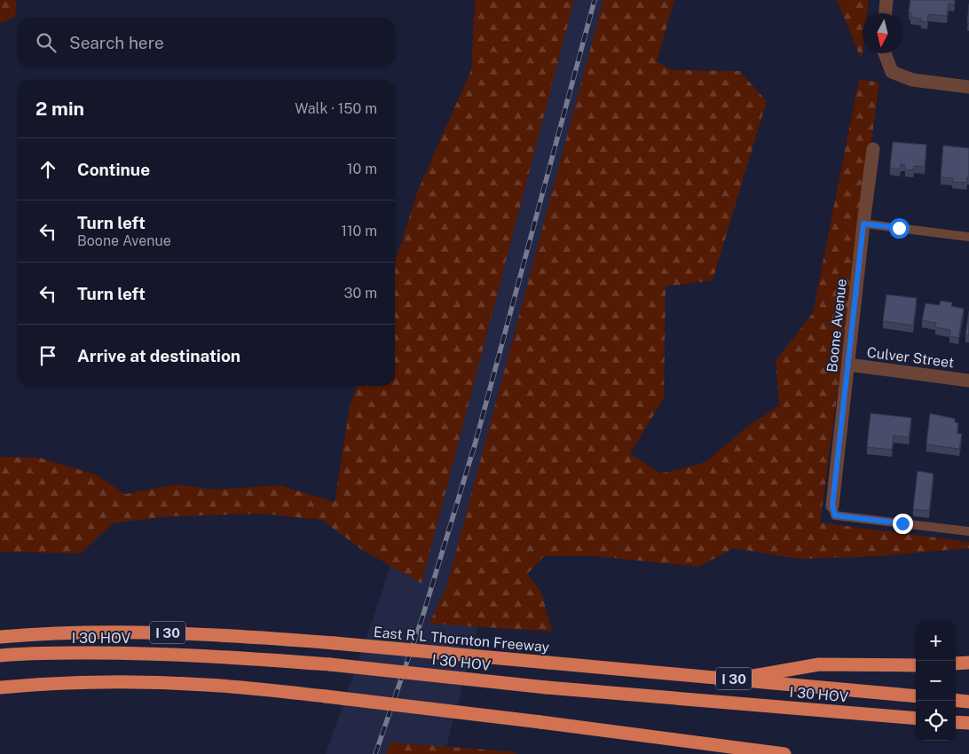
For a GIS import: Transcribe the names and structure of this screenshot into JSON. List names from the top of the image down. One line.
{"streets":{"highway":["I 30","I 30 HOV","East R L Thornton Freeway"],"street":["Boone Avenue","Culver Street"]},"crossings":[["Boone Avenue","Culver Street"]],"north":"bottom","page":{"search":"Search here","heading":["2 min","Walk · 150 m"],"list":[["Continue","10 m"],["Turn left","Boone Avenue","110 m"],["Turn left","30 m"],"Arrive at destination"],"map_buttons":["+","−"]}}
